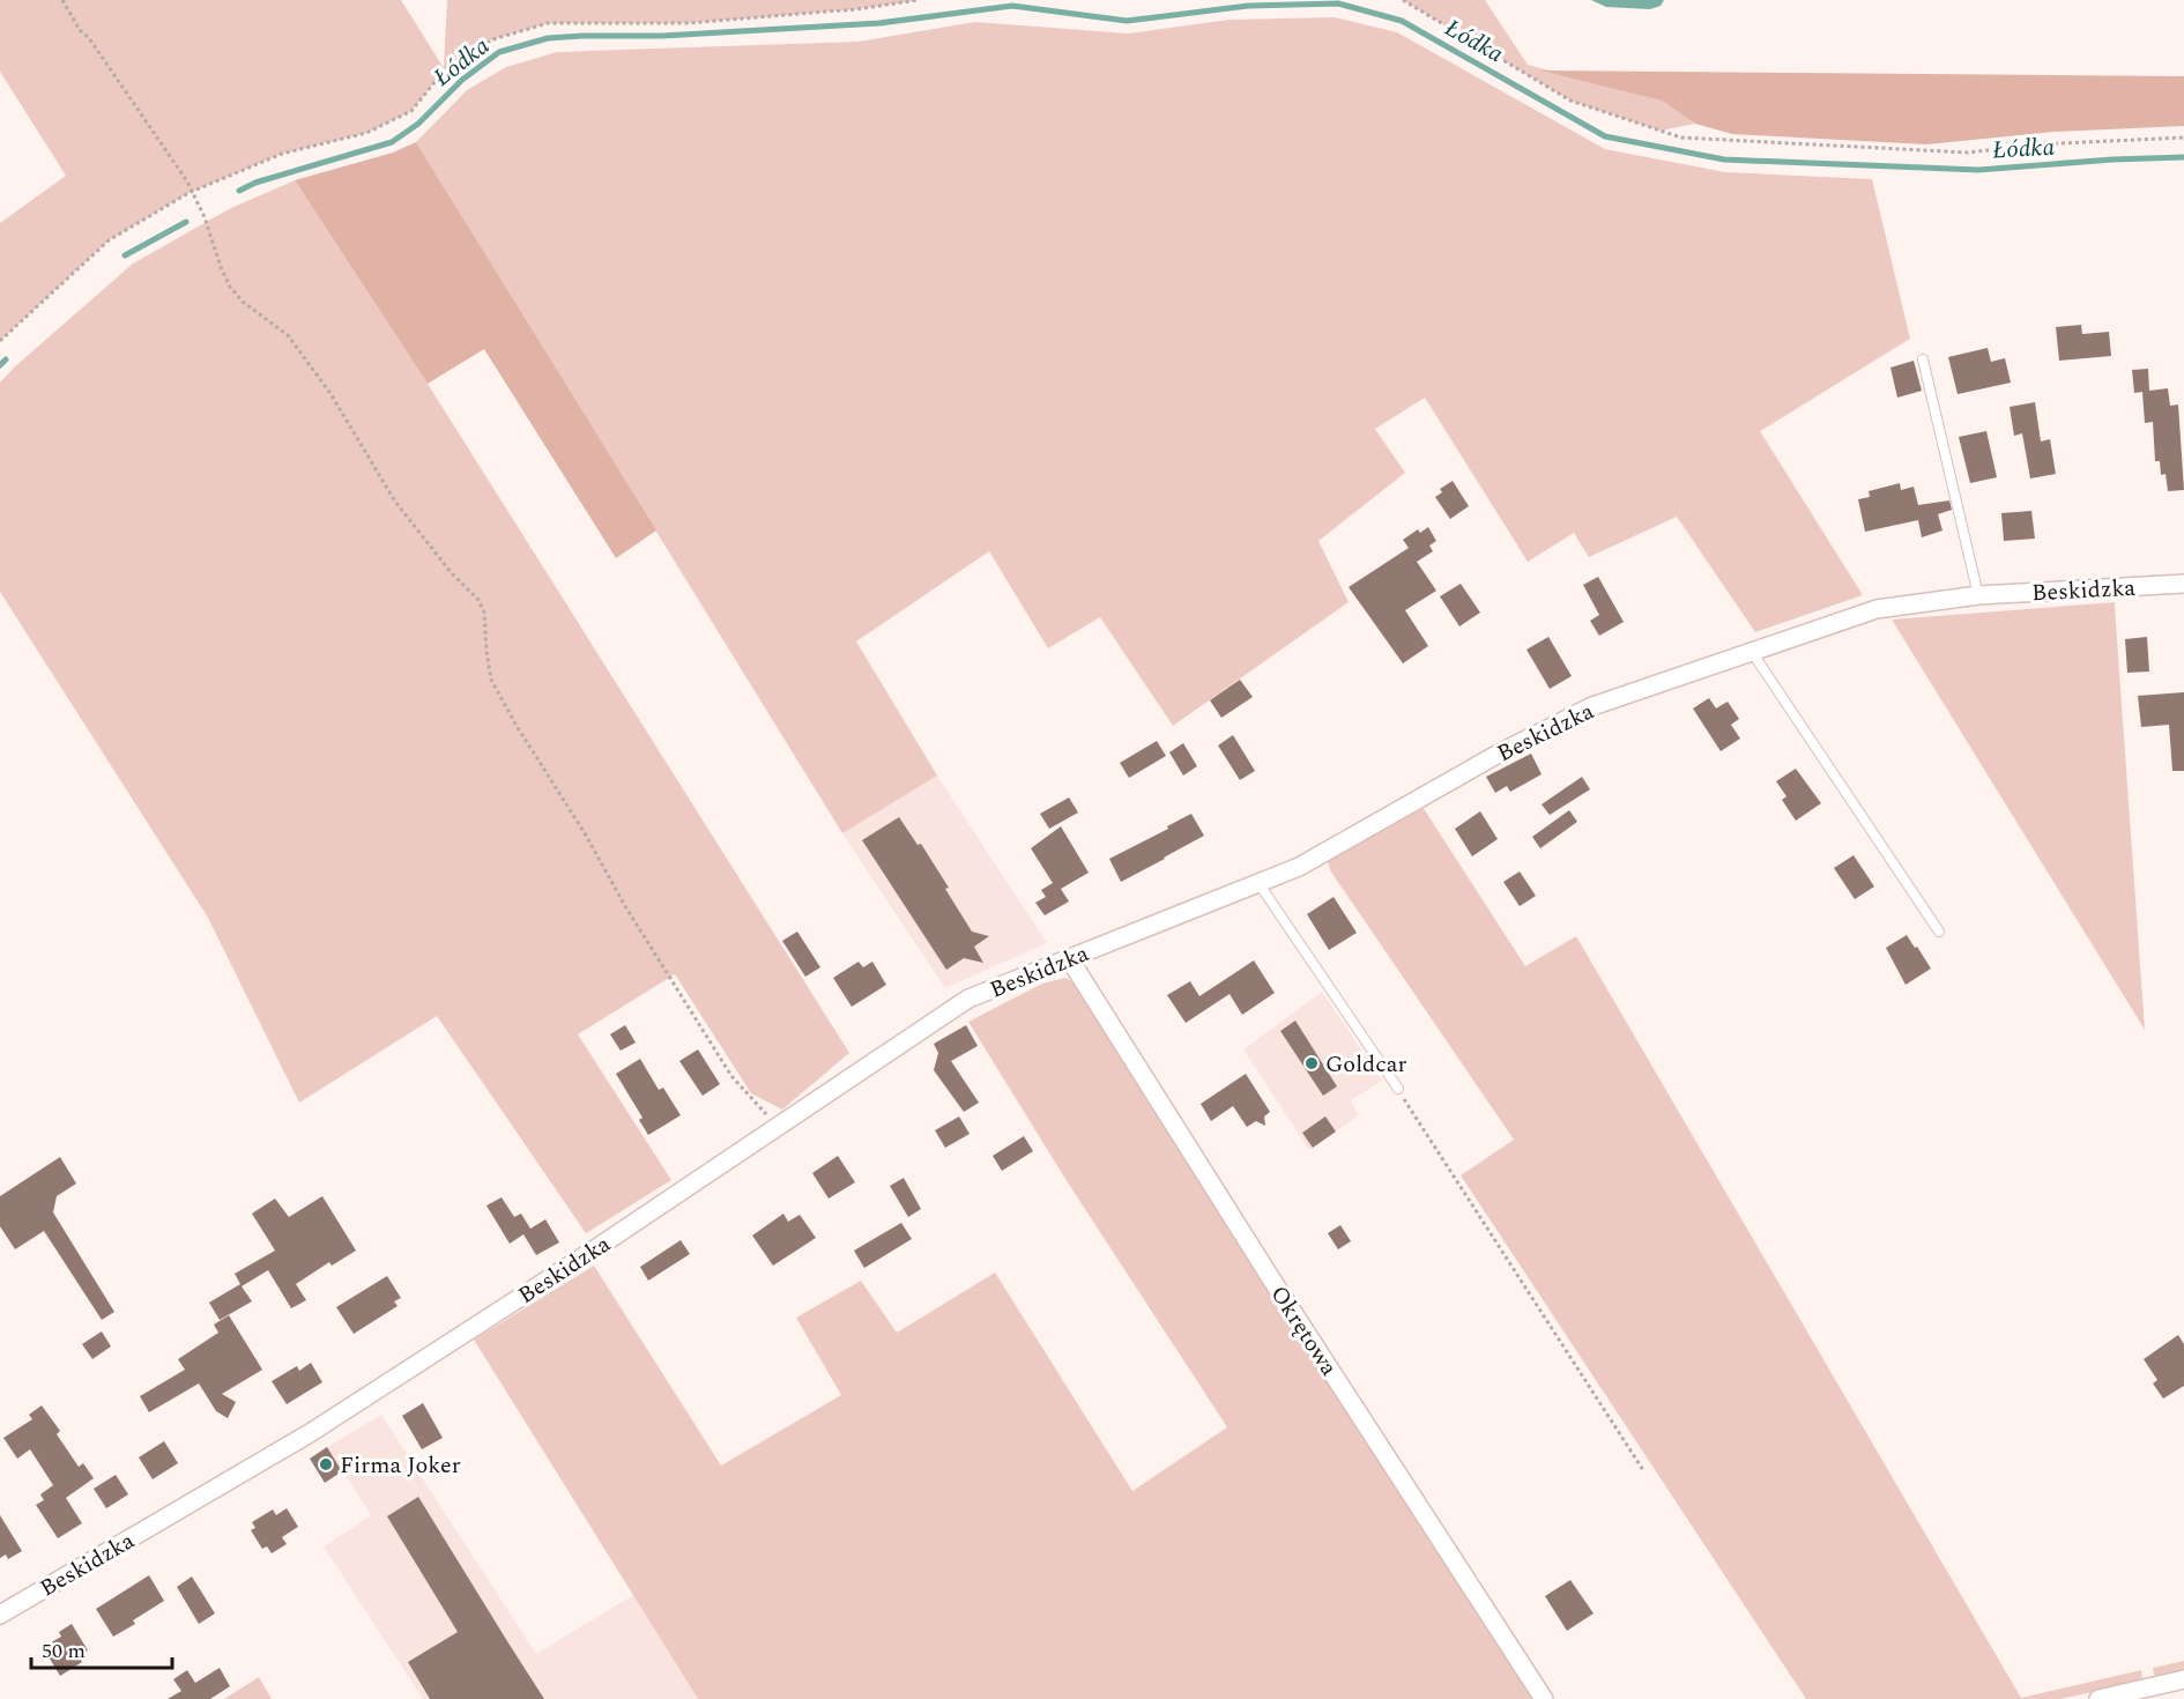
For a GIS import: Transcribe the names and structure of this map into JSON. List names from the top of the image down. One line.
{"streets":{"street":["Beskidzka","Okrętowa"]},"crossings":[["Beskidzka","Okrętowa"]],"water":["Łódka"],"places":["Goldcar","Firma Joker"],"scale_bar":"50 m"}
